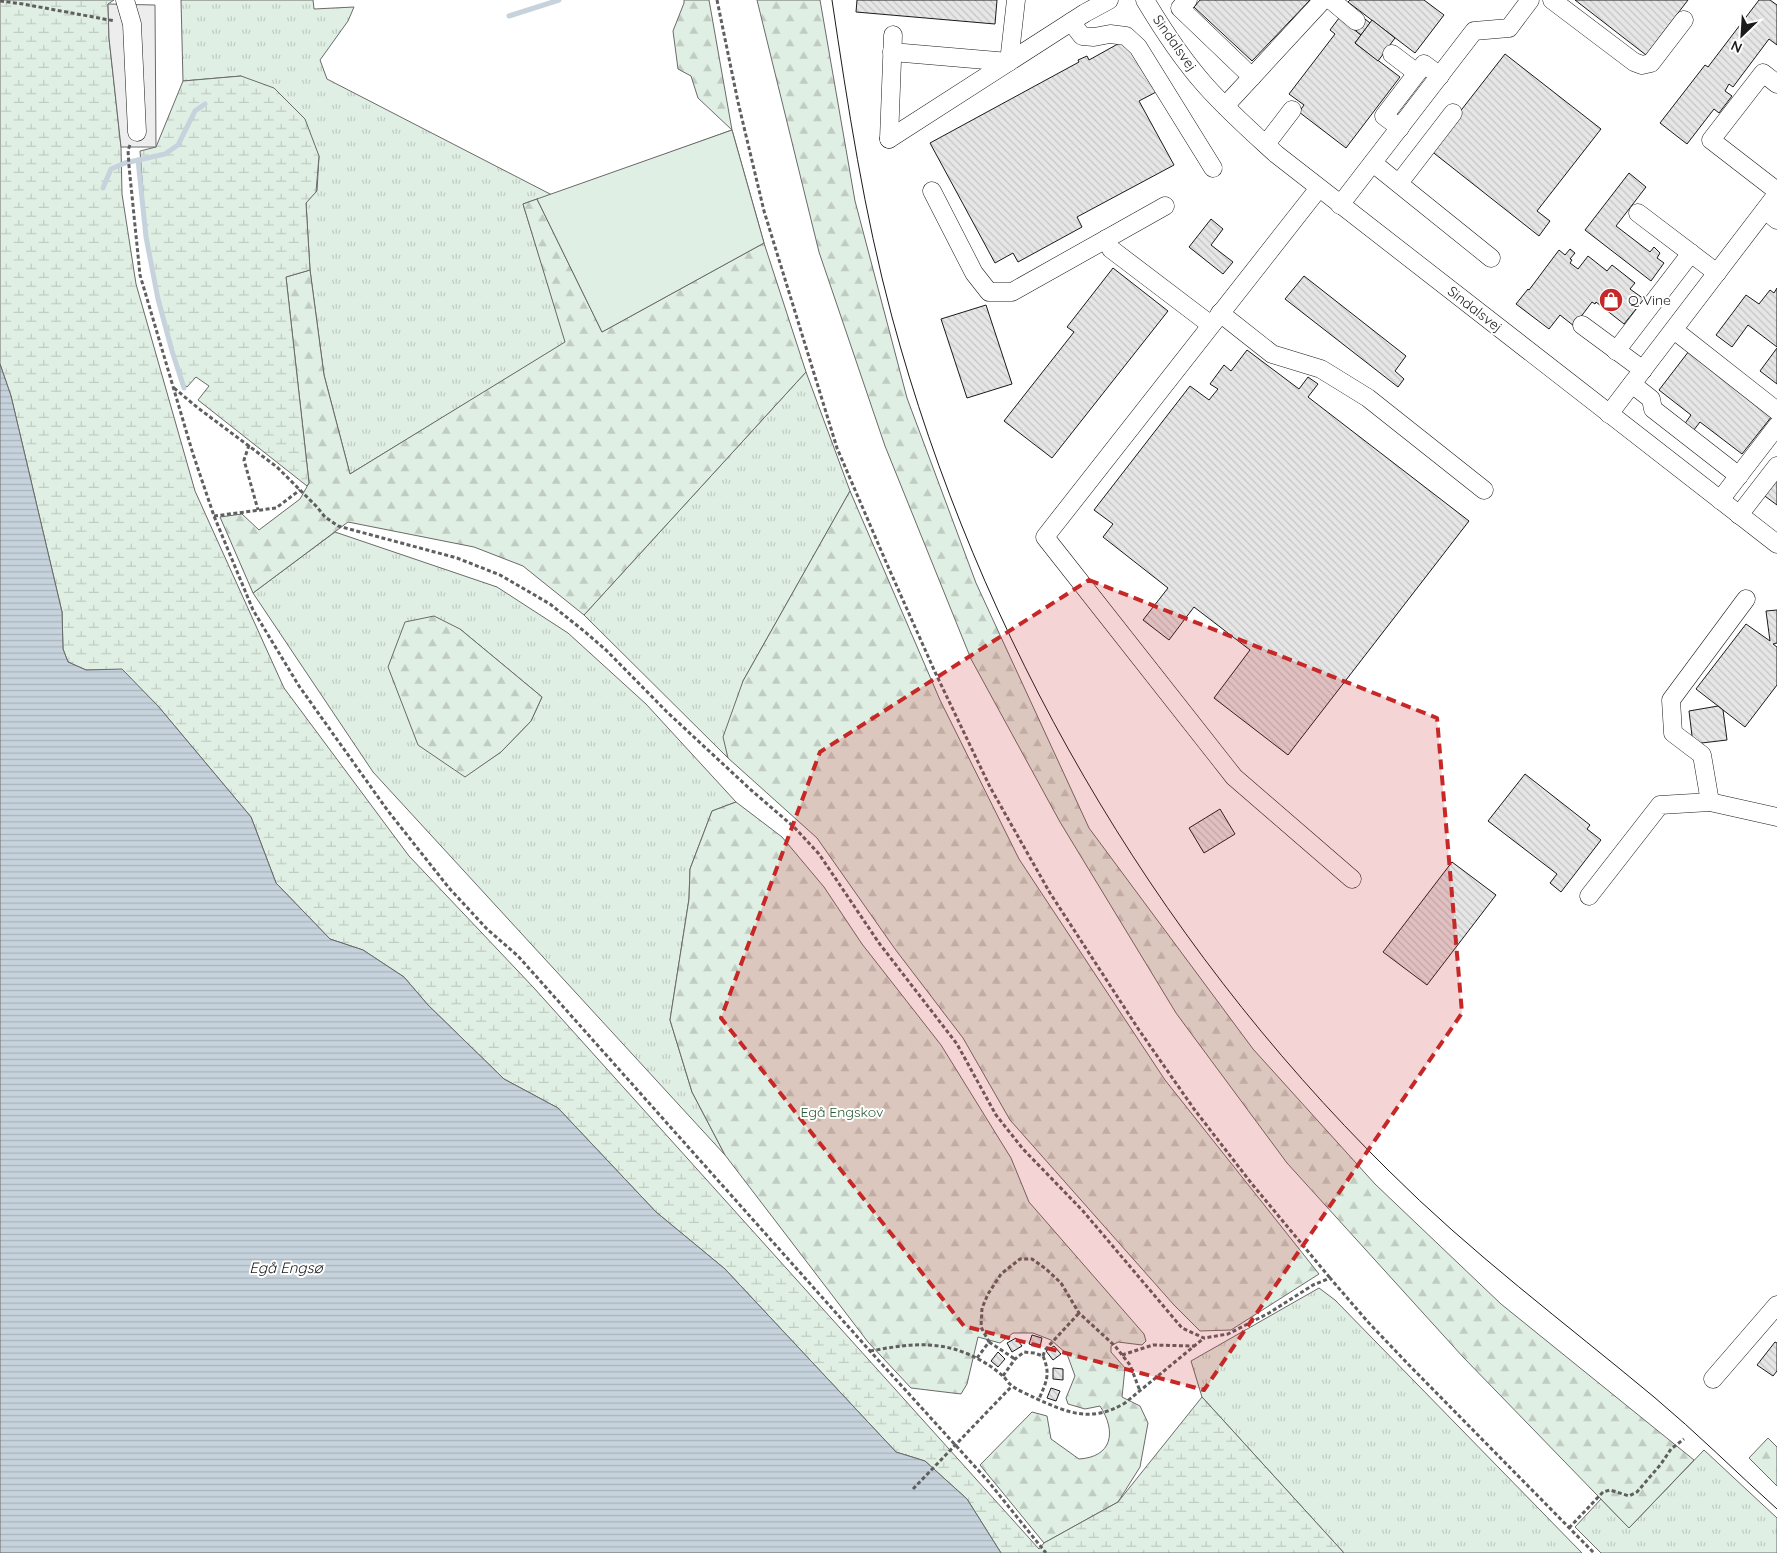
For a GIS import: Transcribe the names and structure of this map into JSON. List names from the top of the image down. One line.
{"streets":{"street":["Sindalsvej"]},"water":["Egå Engsø"],"parks":["Egå Engskov"],"places":{"shop":["Q Vine"]},"north":"bottom left"}
